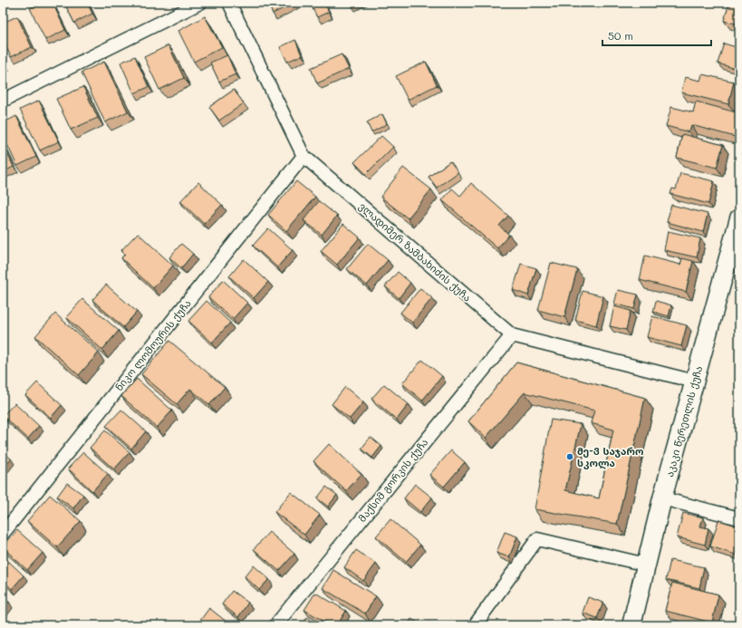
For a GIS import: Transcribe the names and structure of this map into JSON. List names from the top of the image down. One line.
{"streets":{"main road":["აკაკი წერეთლის ქუჩა"],"street":["ვლადიმერ ზამბახიძის ქუჩა","ნიკო ლომოურის ქუჩა","მაქსიმ გორკის ქუჩა"]},"crossings":[["ვლადიმერ ზამბახიძის ქუჩა","ნიკო ლომოურის ქუჩა"],["ვლადიმერ ზამბახიძის ქუჩა","აკაკი წერეთლის ქუჩა"],["ვლადიმერ ზამბახიძის ქუჩა","მაქსიმ გორკის ქუჩა"]],"places":["მე-3 საჯარო სკოლა"],"scale_bar":"50 m"}
